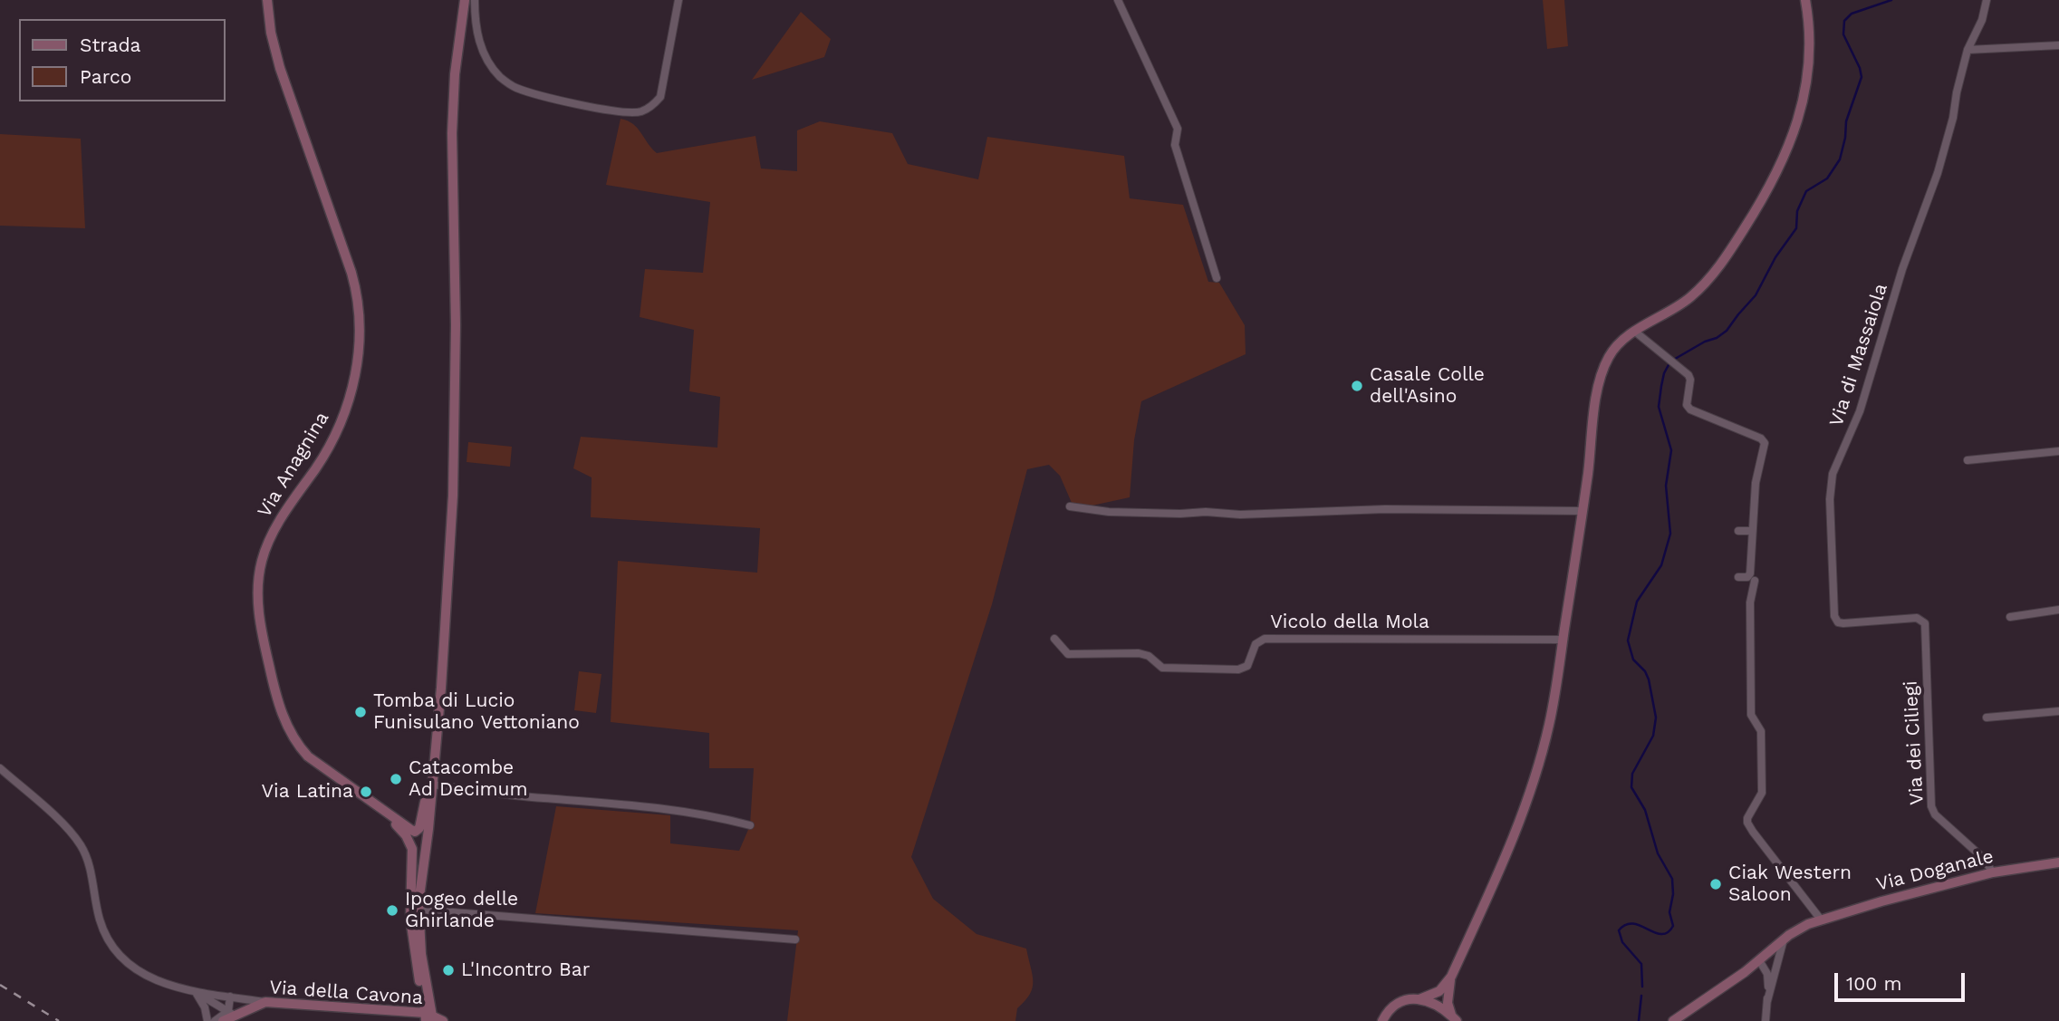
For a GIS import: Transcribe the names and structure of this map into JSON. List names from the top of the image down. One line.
{"streets":{"main road":["Via Anagnina","Via Doganale","Via della Cavona"],"street":["Via di Massaiola","Vicolo della Mola","Via dei Ciliegi"]},"crossings":[["Via di Massaiola","Via dei Ciliegi"],["Via Anagnina","Via della Cavona"],["Via dei Ciliegi","Via Doganale"]],"places":["Casale Colle dell'Asino","Tomba di Lucio Funisulano Vettoniano","Catacombe Ad Decimum","Via Latina","Ciak Western Saloon","Ipogeo delle Ghirlande","L'Incontro Bar"],"legend":["Strada","Parco"],"scale_bar":"100 m"}
